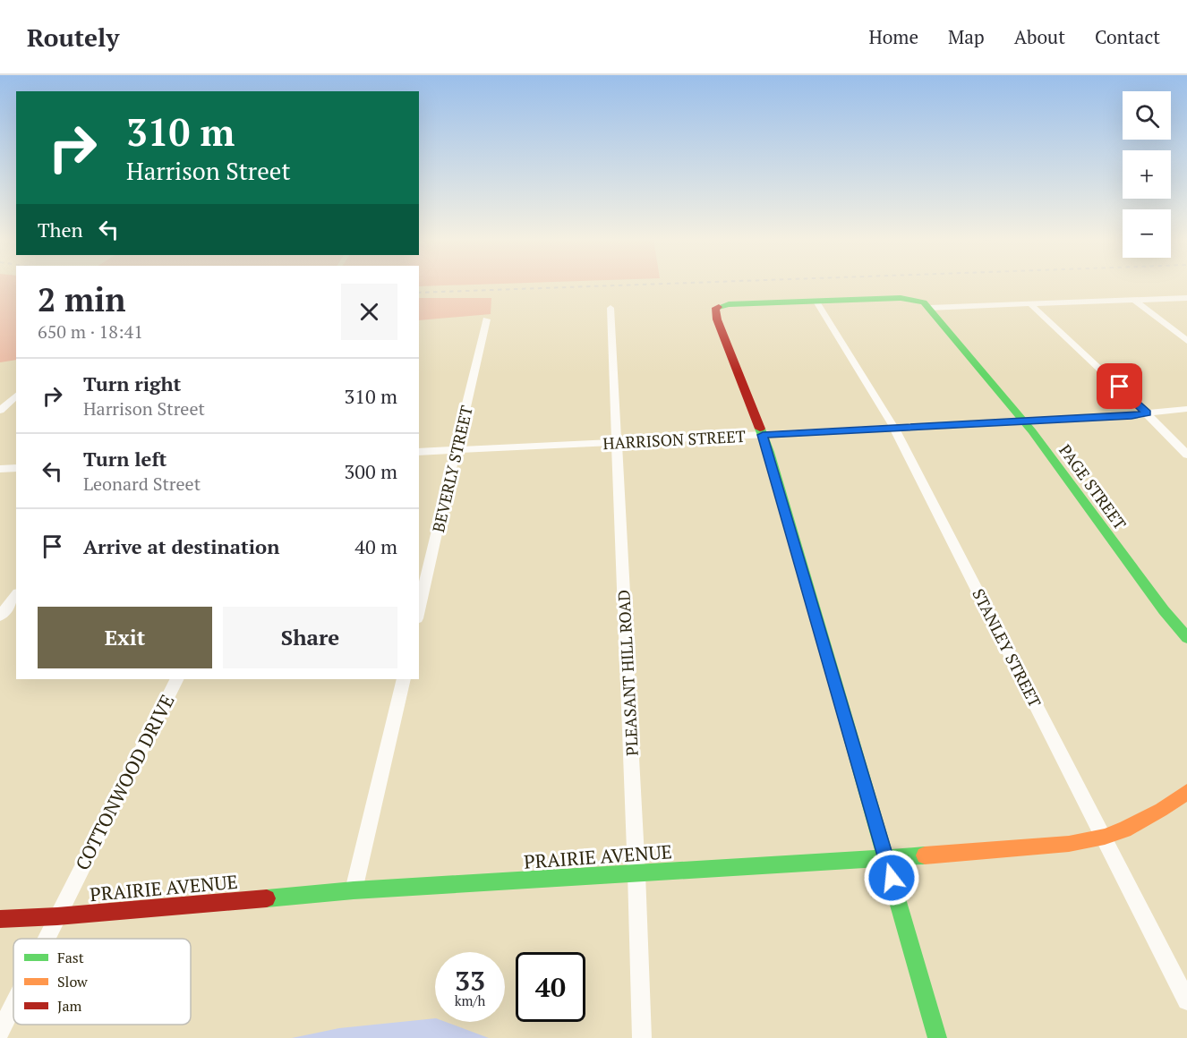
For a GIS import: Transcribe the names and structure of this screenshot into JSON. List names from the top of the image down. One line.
{"streets":{"street":["HARRISON STREET","BEVERLY STREET","PAGE STREET","STANLEY STREET","PLEASANT HILL ROAD","COTTONWOOD DRIVE","PRAIRIE AVENUE"]},"crossings":[["HARRISON STREET","BEVERLY STREET"],["HARRISON STREET","PAGE STREET"],["HARRISON STREET","STANLEY STREET"],["HARRISON STREET","PLEASANT HILL ROAD"],["STANLEY STREET","PRAIRIE AVENUE"],["PLEASANT HILL ROAD","PRAIRIE AVENUE"],["COTTONWOOD DRIVE","PRAIRIE AVENUE"]],"legend":["Fast","Slow","Jam"],"page":{"header":"Routely","nav":["Home","Map","About","Contact"],"map_buttons":["+","−"],"turn":["310 m","Harrison Street"],"then":"Then","heading":["2 min","650 m · 18:41"],"list":[{"name":"Turn right","note":"Harrison Street","value":"310 m"},{"name":"Turn left","note":"Leonard Street","value":"300 m"},{"name":"Arrive at destination","value":"40 m"}],"buttons":["Exit","Share"],"speed":"33 km/h","limit":"40"}}
